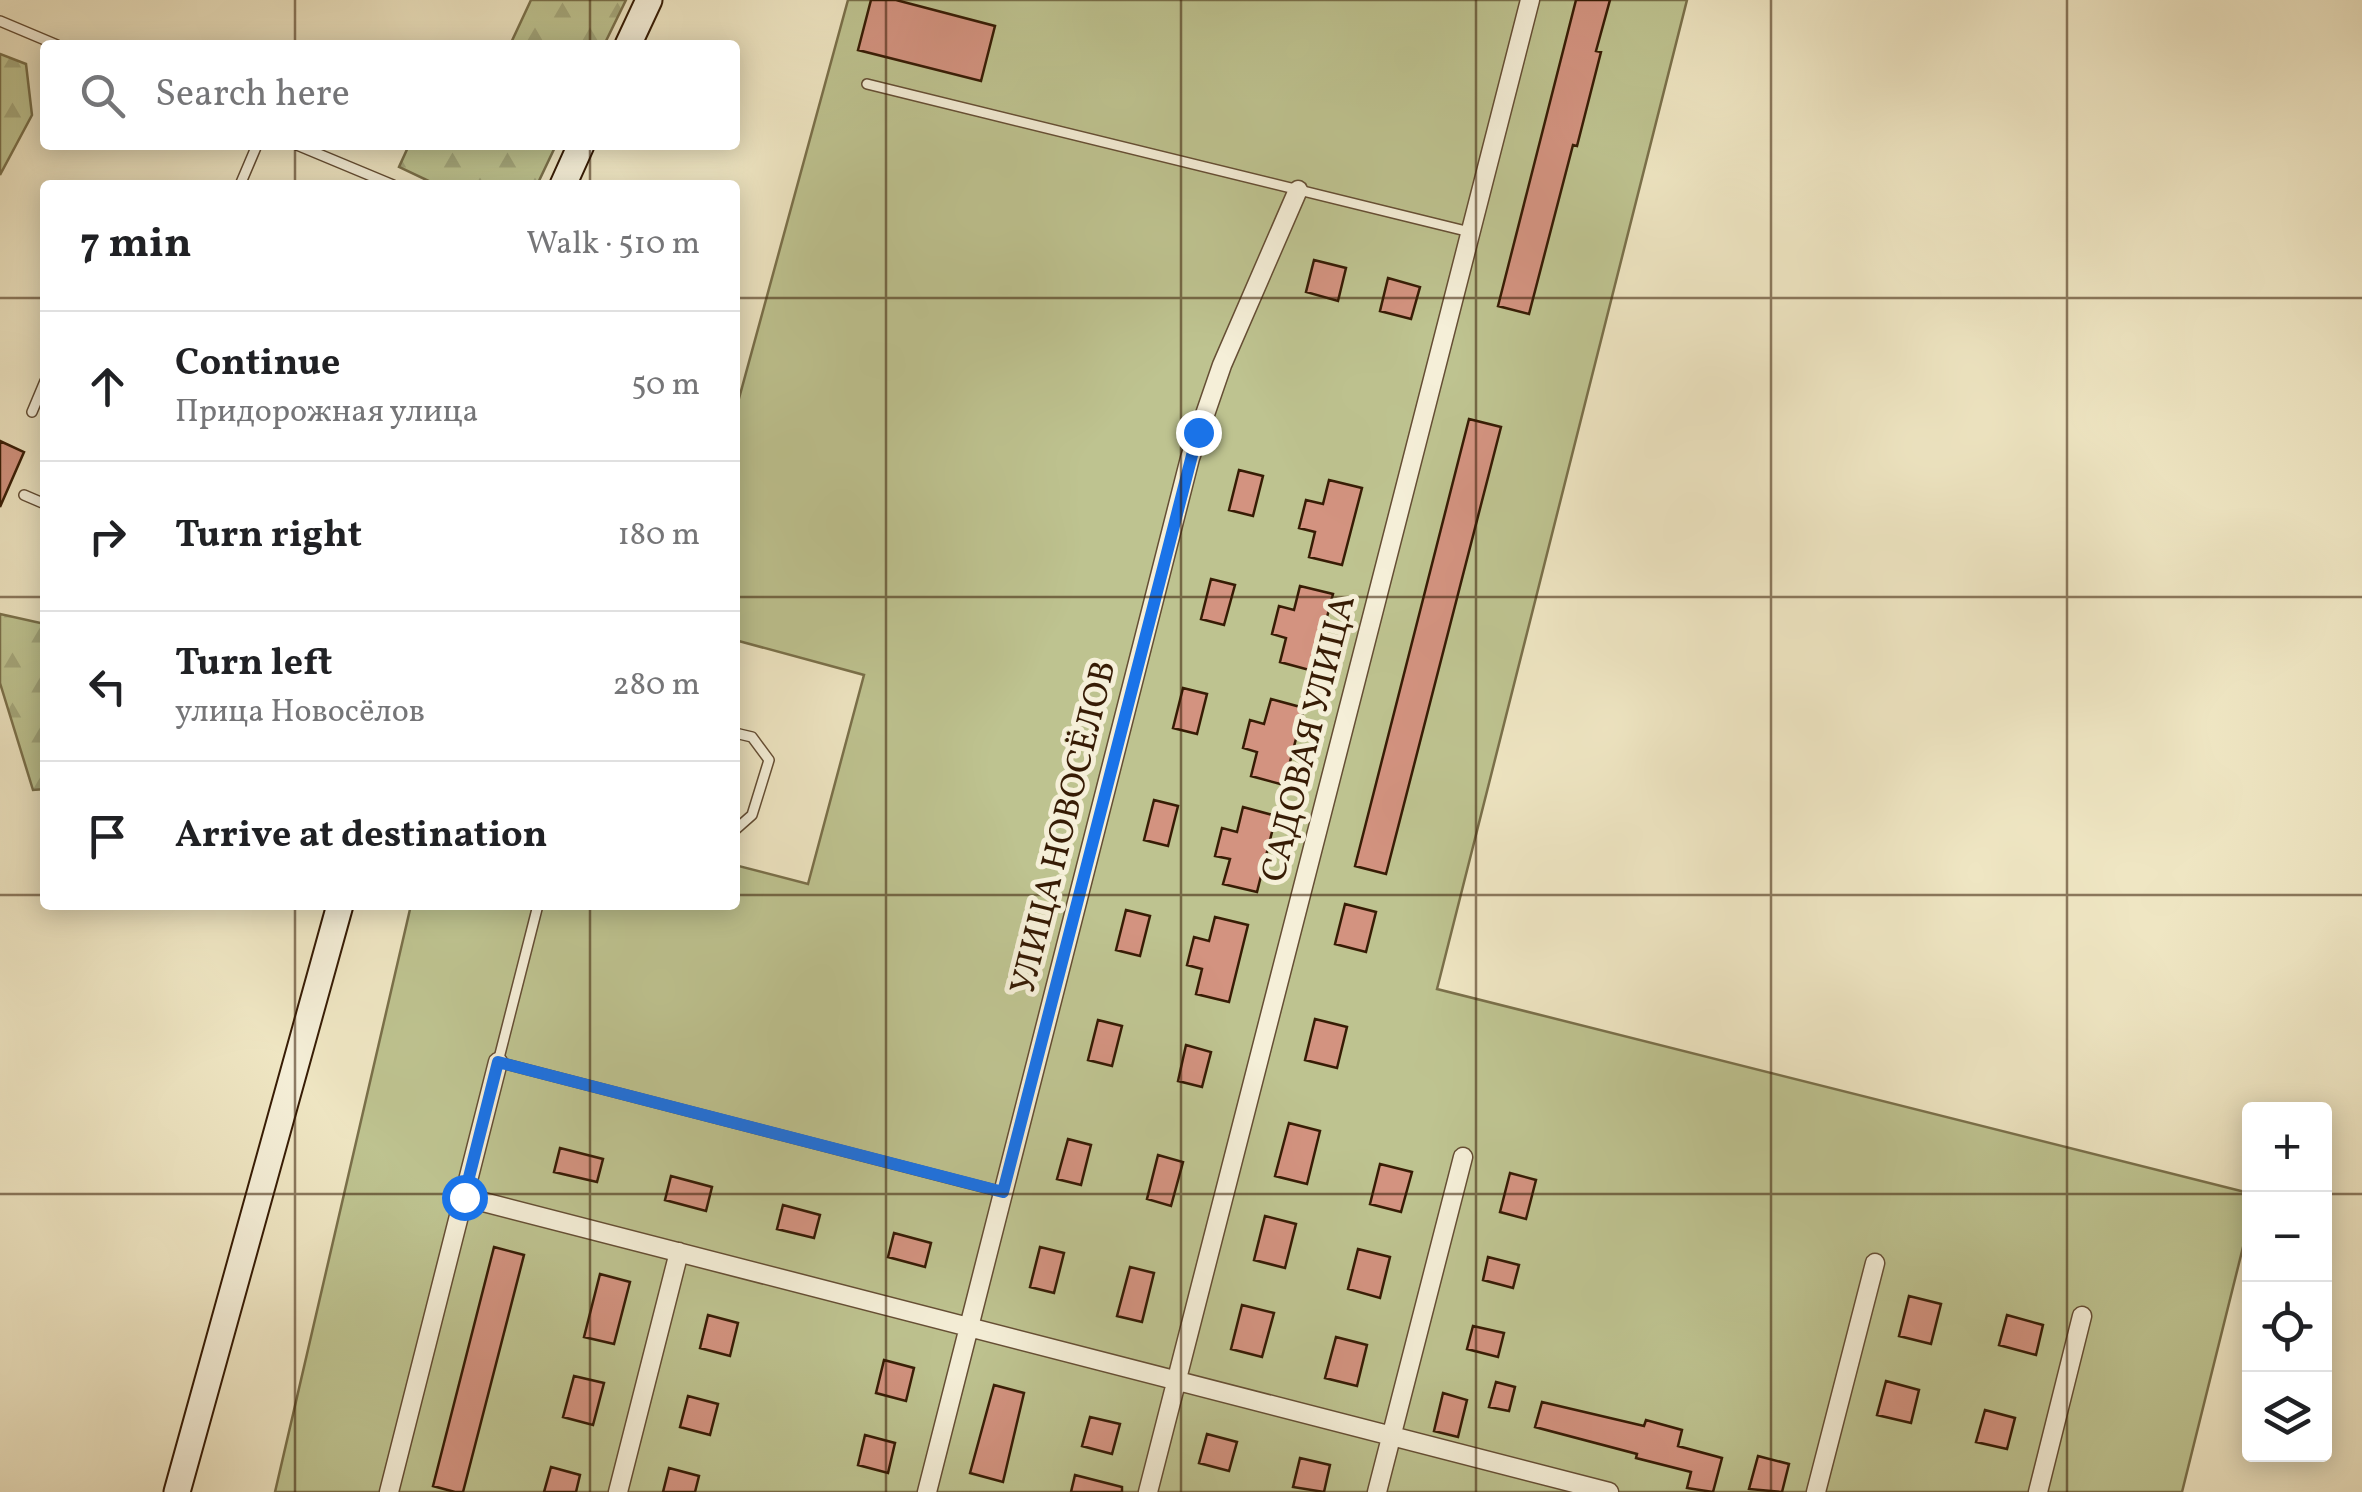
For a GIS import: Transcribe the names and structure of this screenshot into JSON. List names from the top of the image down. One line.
{"streets":{"street":["САДОВАЯ УЛИЦА","УЛИЦА НОВОСЁЛОВ"]},"page":{"search":"Search here","heading":["7 min","Walk · 510 m"],"list":[["Continue","Придорожная улица","50 m"],["Turn right","180 m"],["Turn left","улица Новосёлов","280 m"],"Arrive at destination"],"map_buttons":["+","−"]}}
